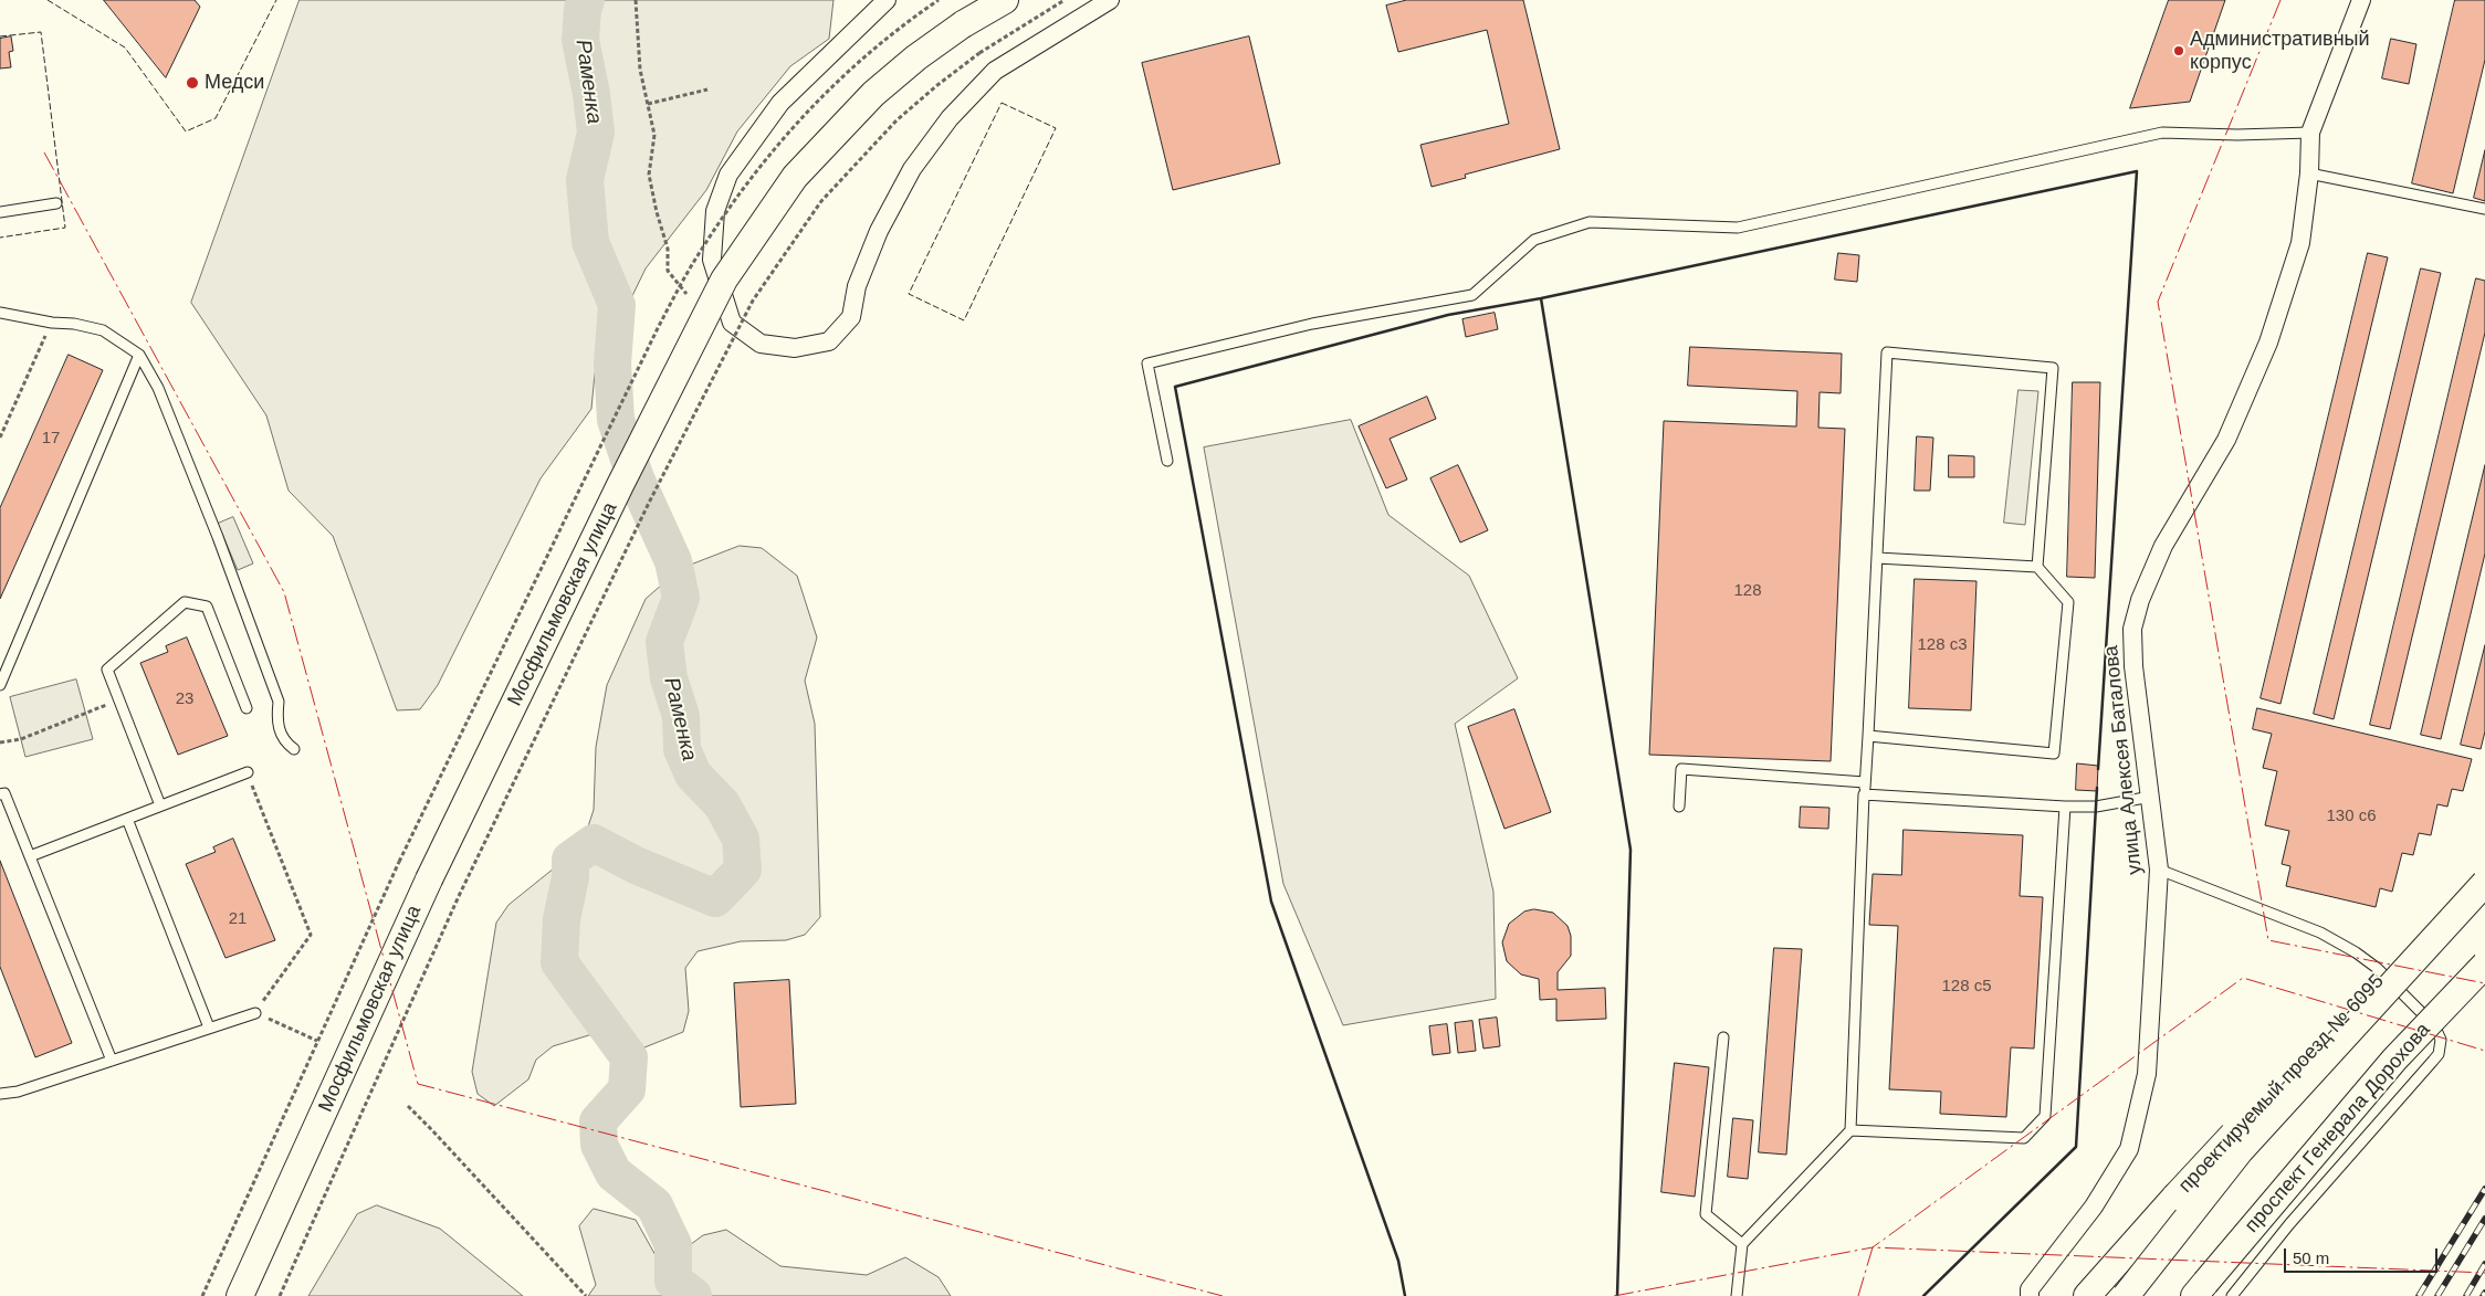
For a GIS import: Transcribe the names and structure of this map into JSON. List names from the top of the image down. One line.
{"streets":{"main road":["Мосфильмовская улица","проектируемый проезд № 6095","проспект Генерала Дорохова"],"street":["улица Алексея Баталова"]},"water":["Раменка"],"places":["Административный корпус","Медси"],"house_numbers":["17","128","128 с3","23","130 с6","21","128 с5"],"scale_bar":"50 m"}
